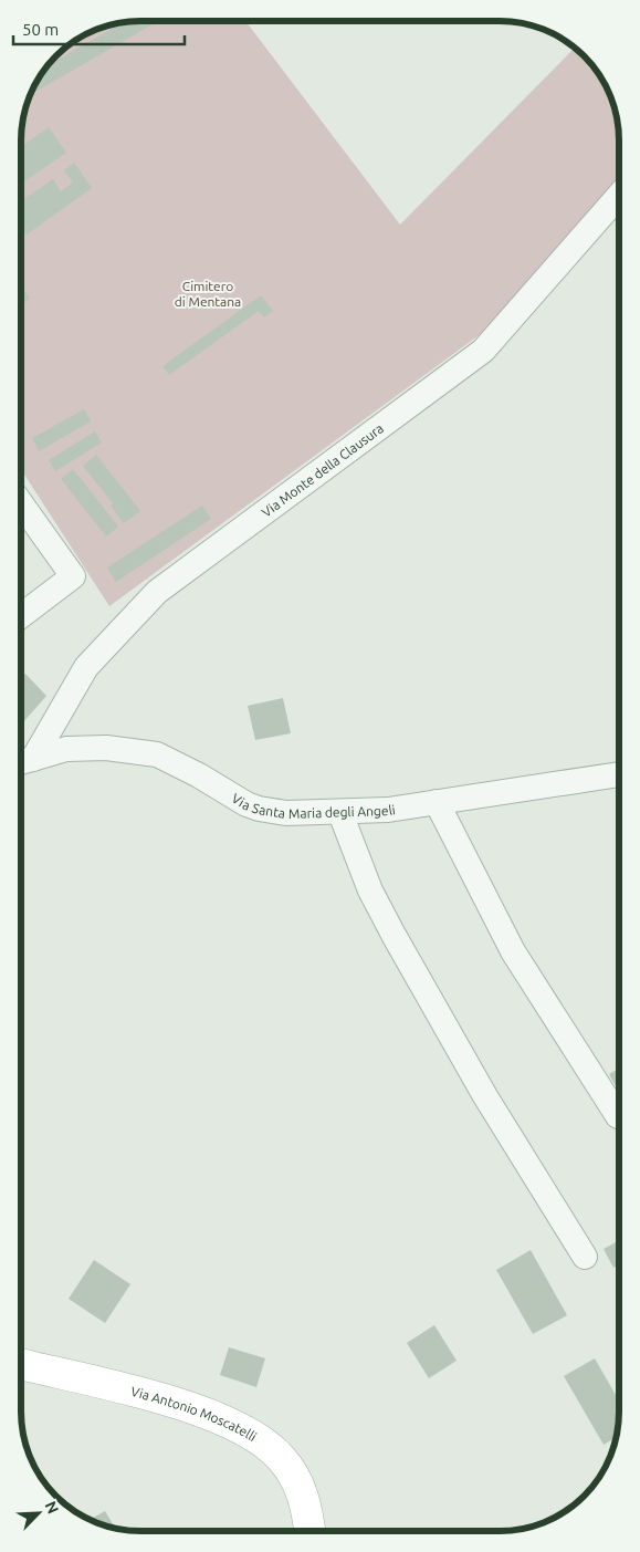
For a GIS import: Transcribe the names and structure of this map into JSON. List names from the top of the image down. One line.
{"streets":{"street":["Via Monte della Clausura","Via Santa Maria degli Angeli","Via Antonio Moscatelli"]},"crossings":[["Via Monte della Clausura","Via Santa Maria degli Angeli"]],"parks":["Cimitero di Mentana"],"scale_bar":"50 m","north":"top right"}
